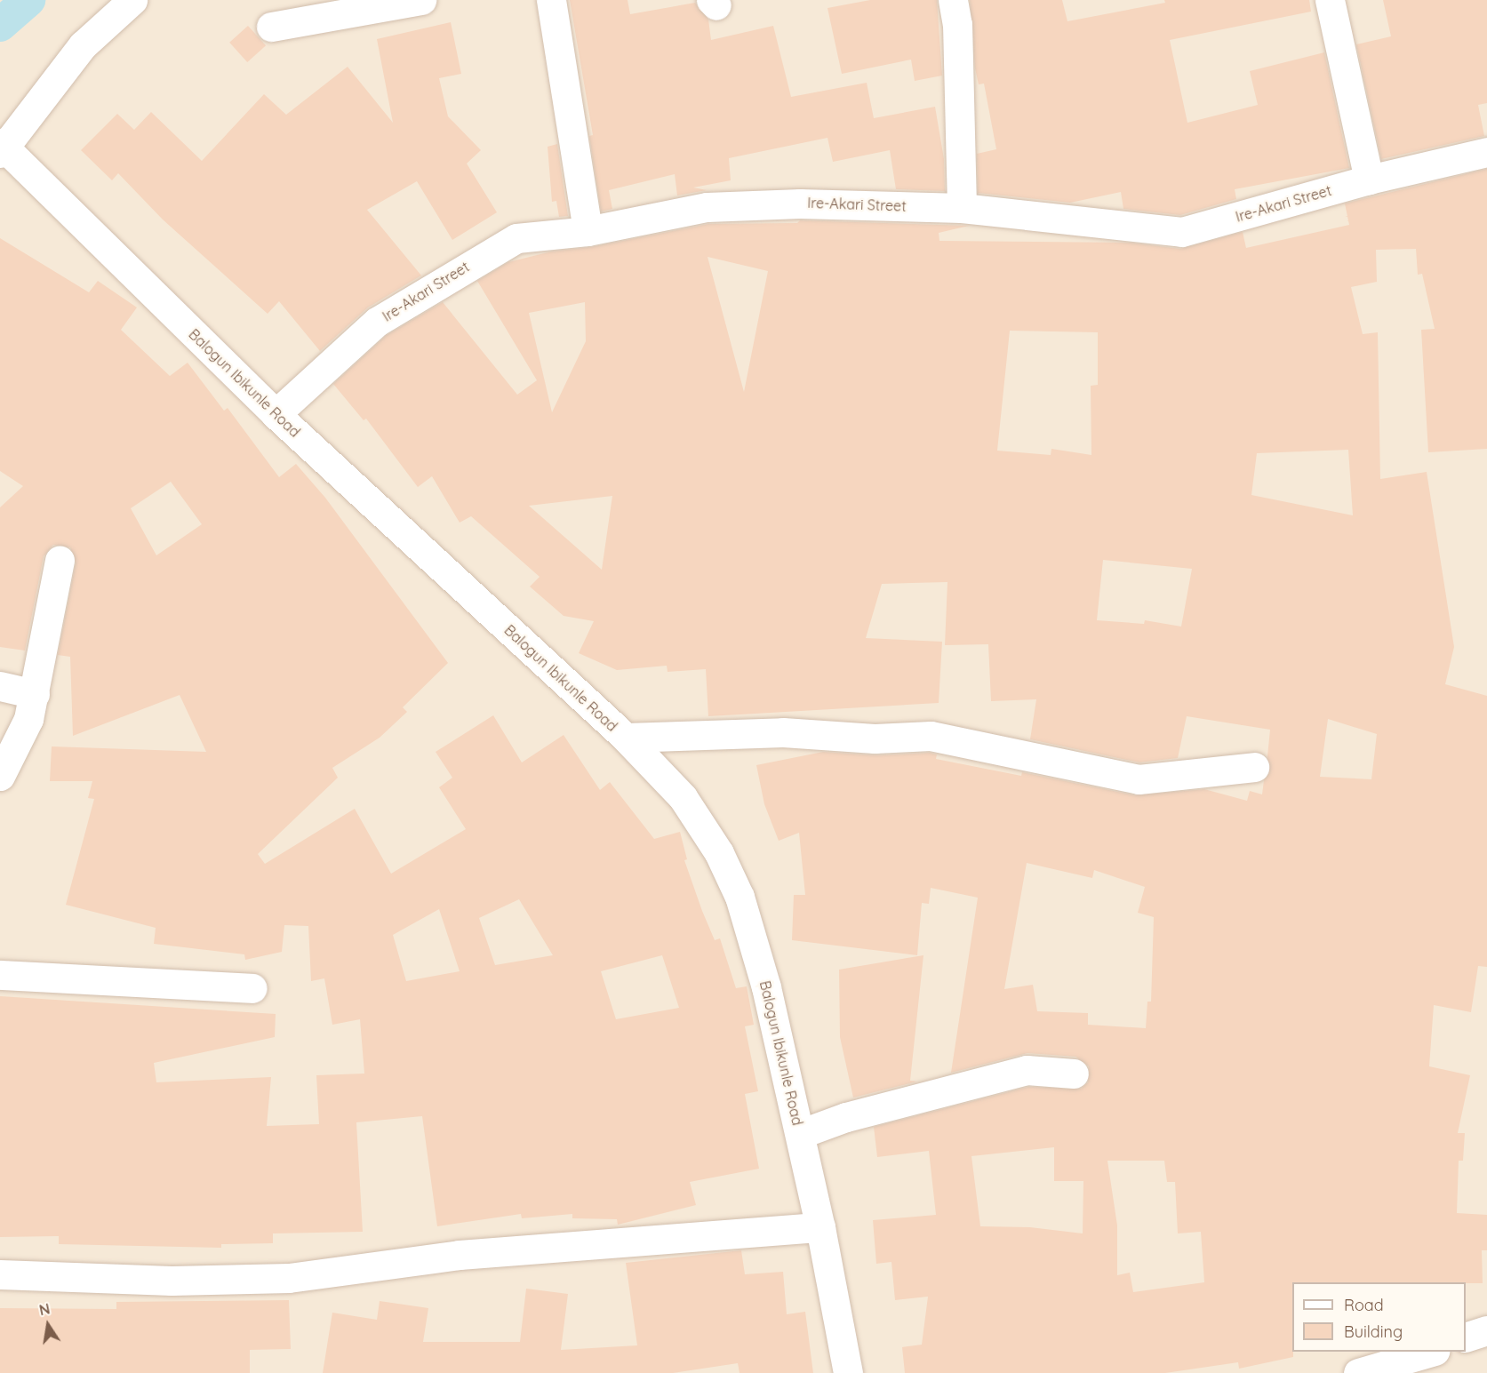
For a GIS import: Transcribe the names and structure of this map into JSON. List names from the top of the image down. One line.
{"streets":{"street":["Ire-Akari Street","Balogun Ibikunle Road"]},"crossings":[["Ire-Akari Street","Balogun Ibikunle Road"]],"legend":["Road","Building"],"north":"top"}
